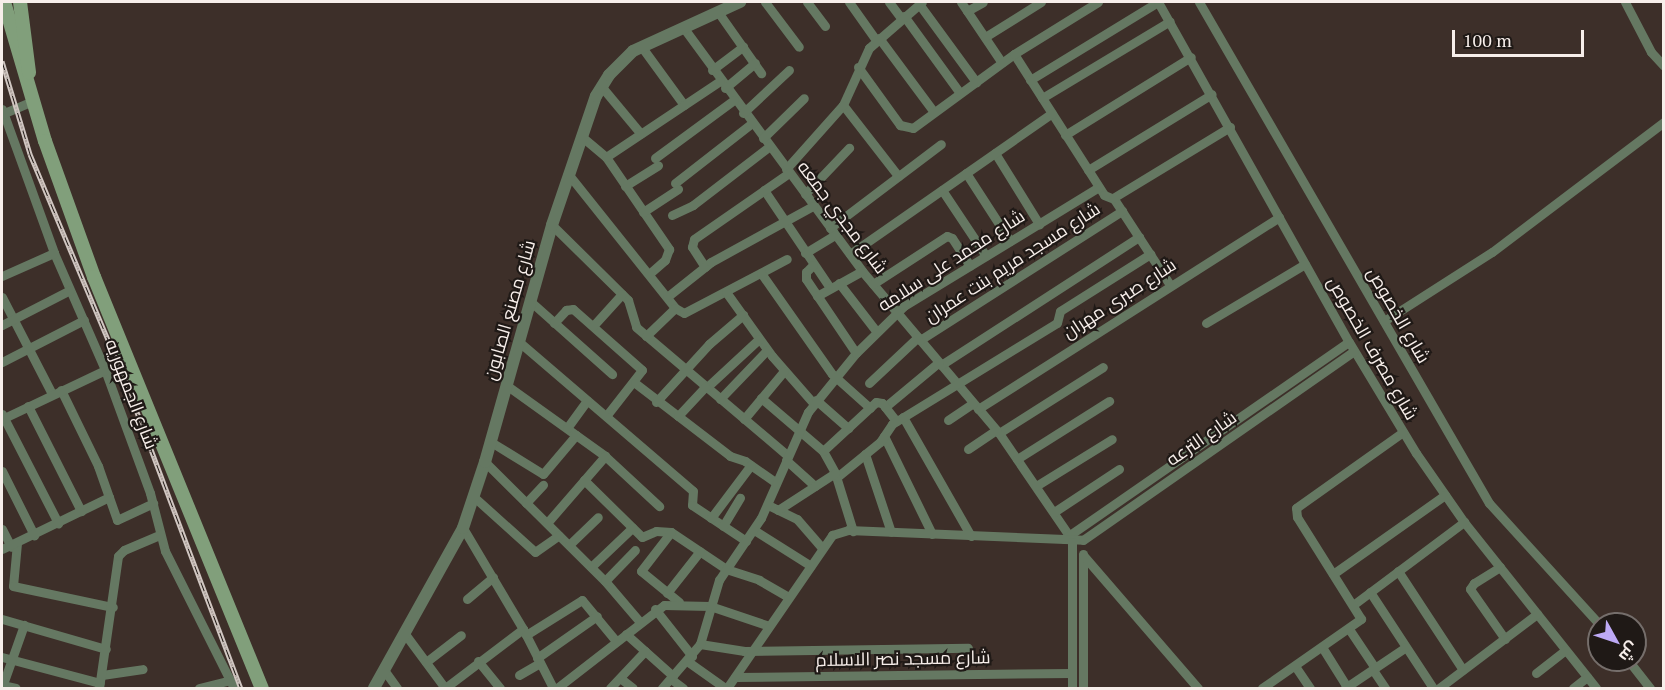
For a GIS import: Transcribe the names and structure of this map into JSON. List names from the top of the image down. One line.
{"streets":{"main road":["شارع الجمهوريه"],"street":["شارع مجدي جمعه","شارع محمد على سلامه","شارع مسجد مريم بنت عمران","شارع صبرى مهران","شارع مصنع الصابون","شارع الخصوص","شارع مصرف الخصوص","شارع الترعه","شارع مسجد نصر الاسلام"]},"crossings":[["شارع مجدي جمعه","شارع محمد على سلامه"],["شارع مجدي جمعه","شارع مسجد مريم بنت عمران"],["شارع مجدي جمعه","شارع صبرى مهران"],["شارع مجدي جمعه","شارع مصنع الصابون"],["شارع مجدي جمعه","شارع الترعه"],["شارع صبرى مهران","شارع مصرف الخصوص"],["شارع مصرف الخصوص","شارع الترعه"]],"scale_bar":"100 m","north":"bottom right"}
